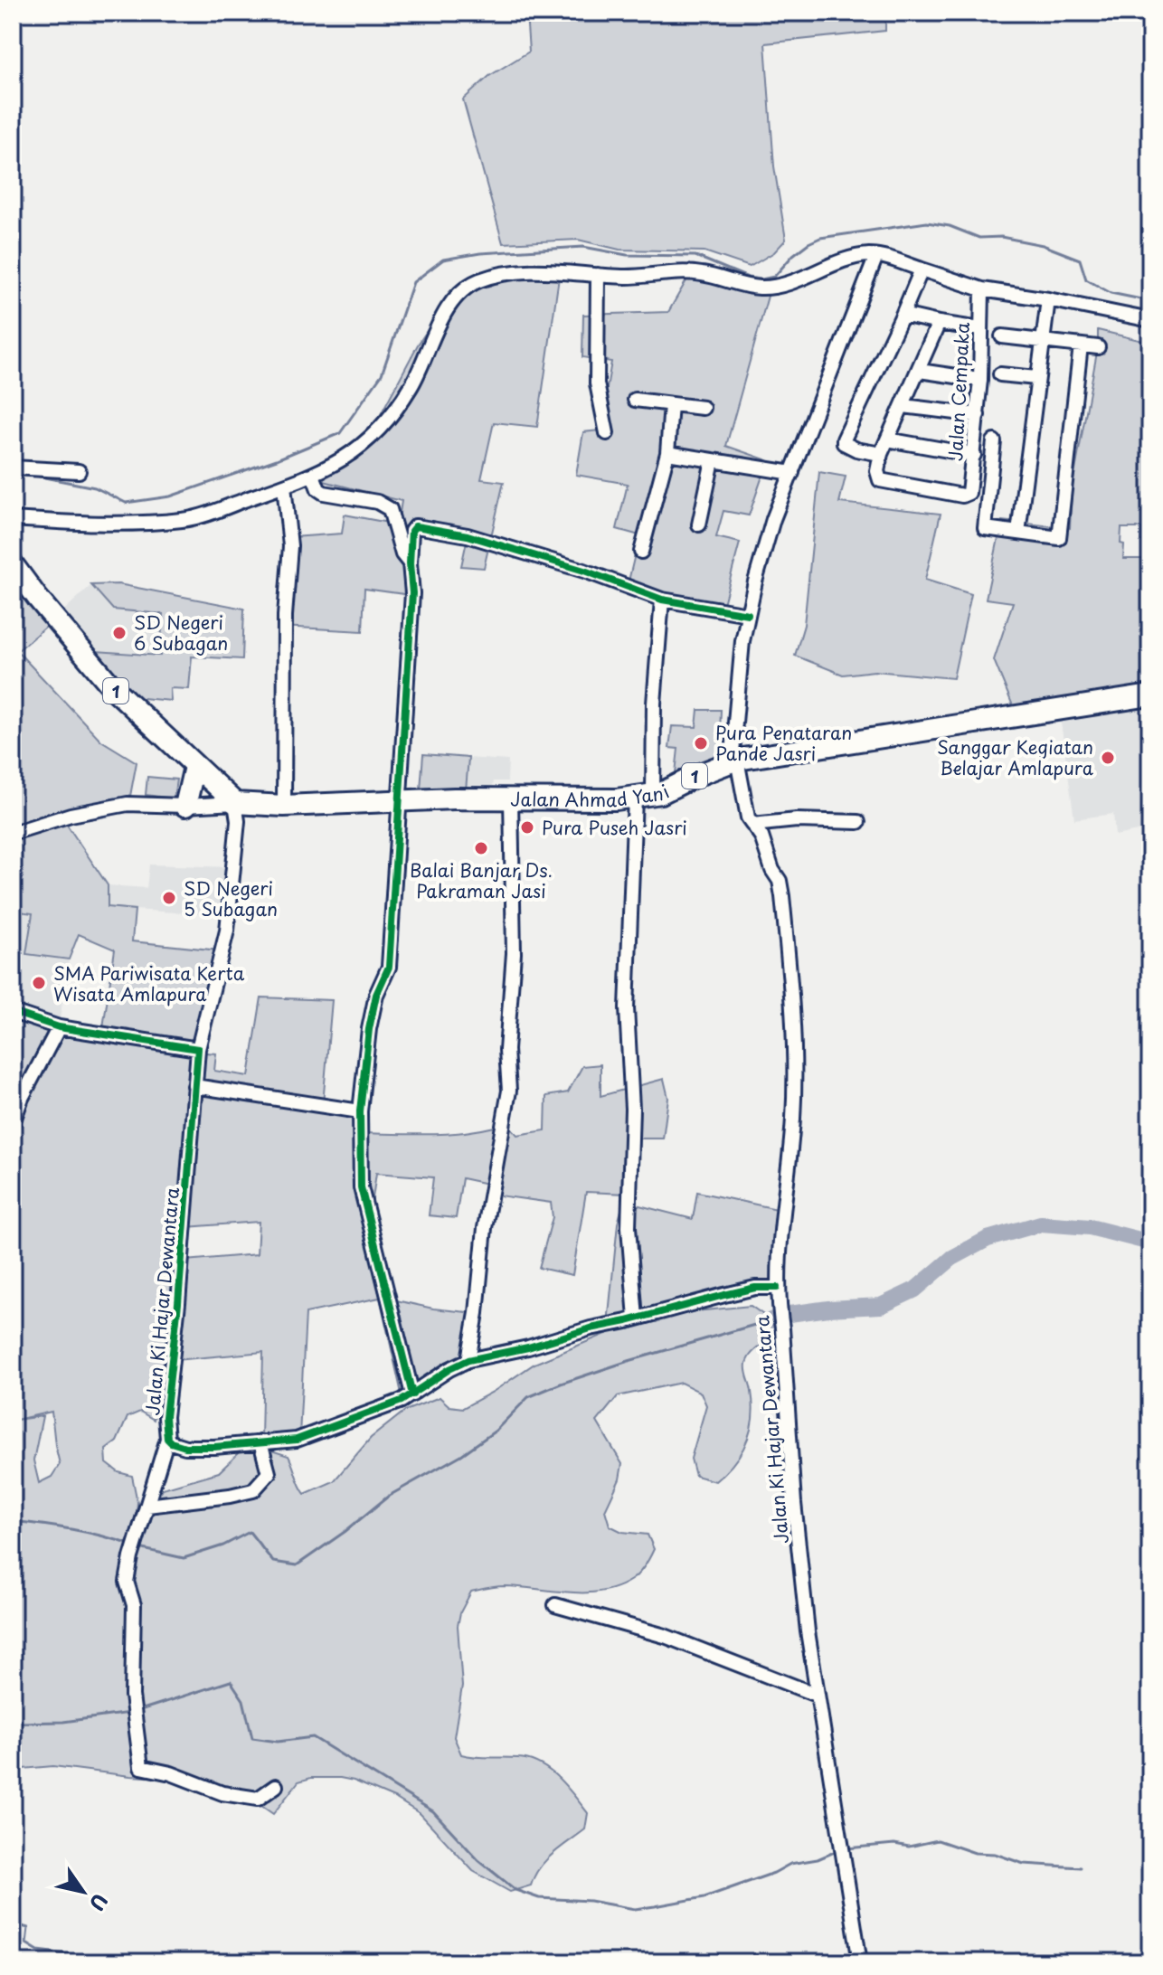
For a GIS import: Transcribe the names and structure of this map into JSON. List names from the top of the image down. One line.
{"streets":{"highway":["1","Jalan Ahmad Yani"],"street":["Jalan Cempaka","Jalan Ki Hajar Dewantara"]},"crossings":[["1","Jalan Ahmad Yani"],["1","Jalan Ki Hajar Dewantara"],["Jalan Ahmad Yani","Jalan Ki Hajar Dewantara"]],"places":["SD Negeri 6 Subagan","Pura Penataran Pande Jasri","Sanggar Kegiatan Belajar Amlapura","Pura Puseh Jasri","Balai Banjar Ds. Pakraman Jasi","SD Negeri 5 Subagan","SMA Pariwisata Kerta Wisata Amlapura"],"north":"bottom right"}
